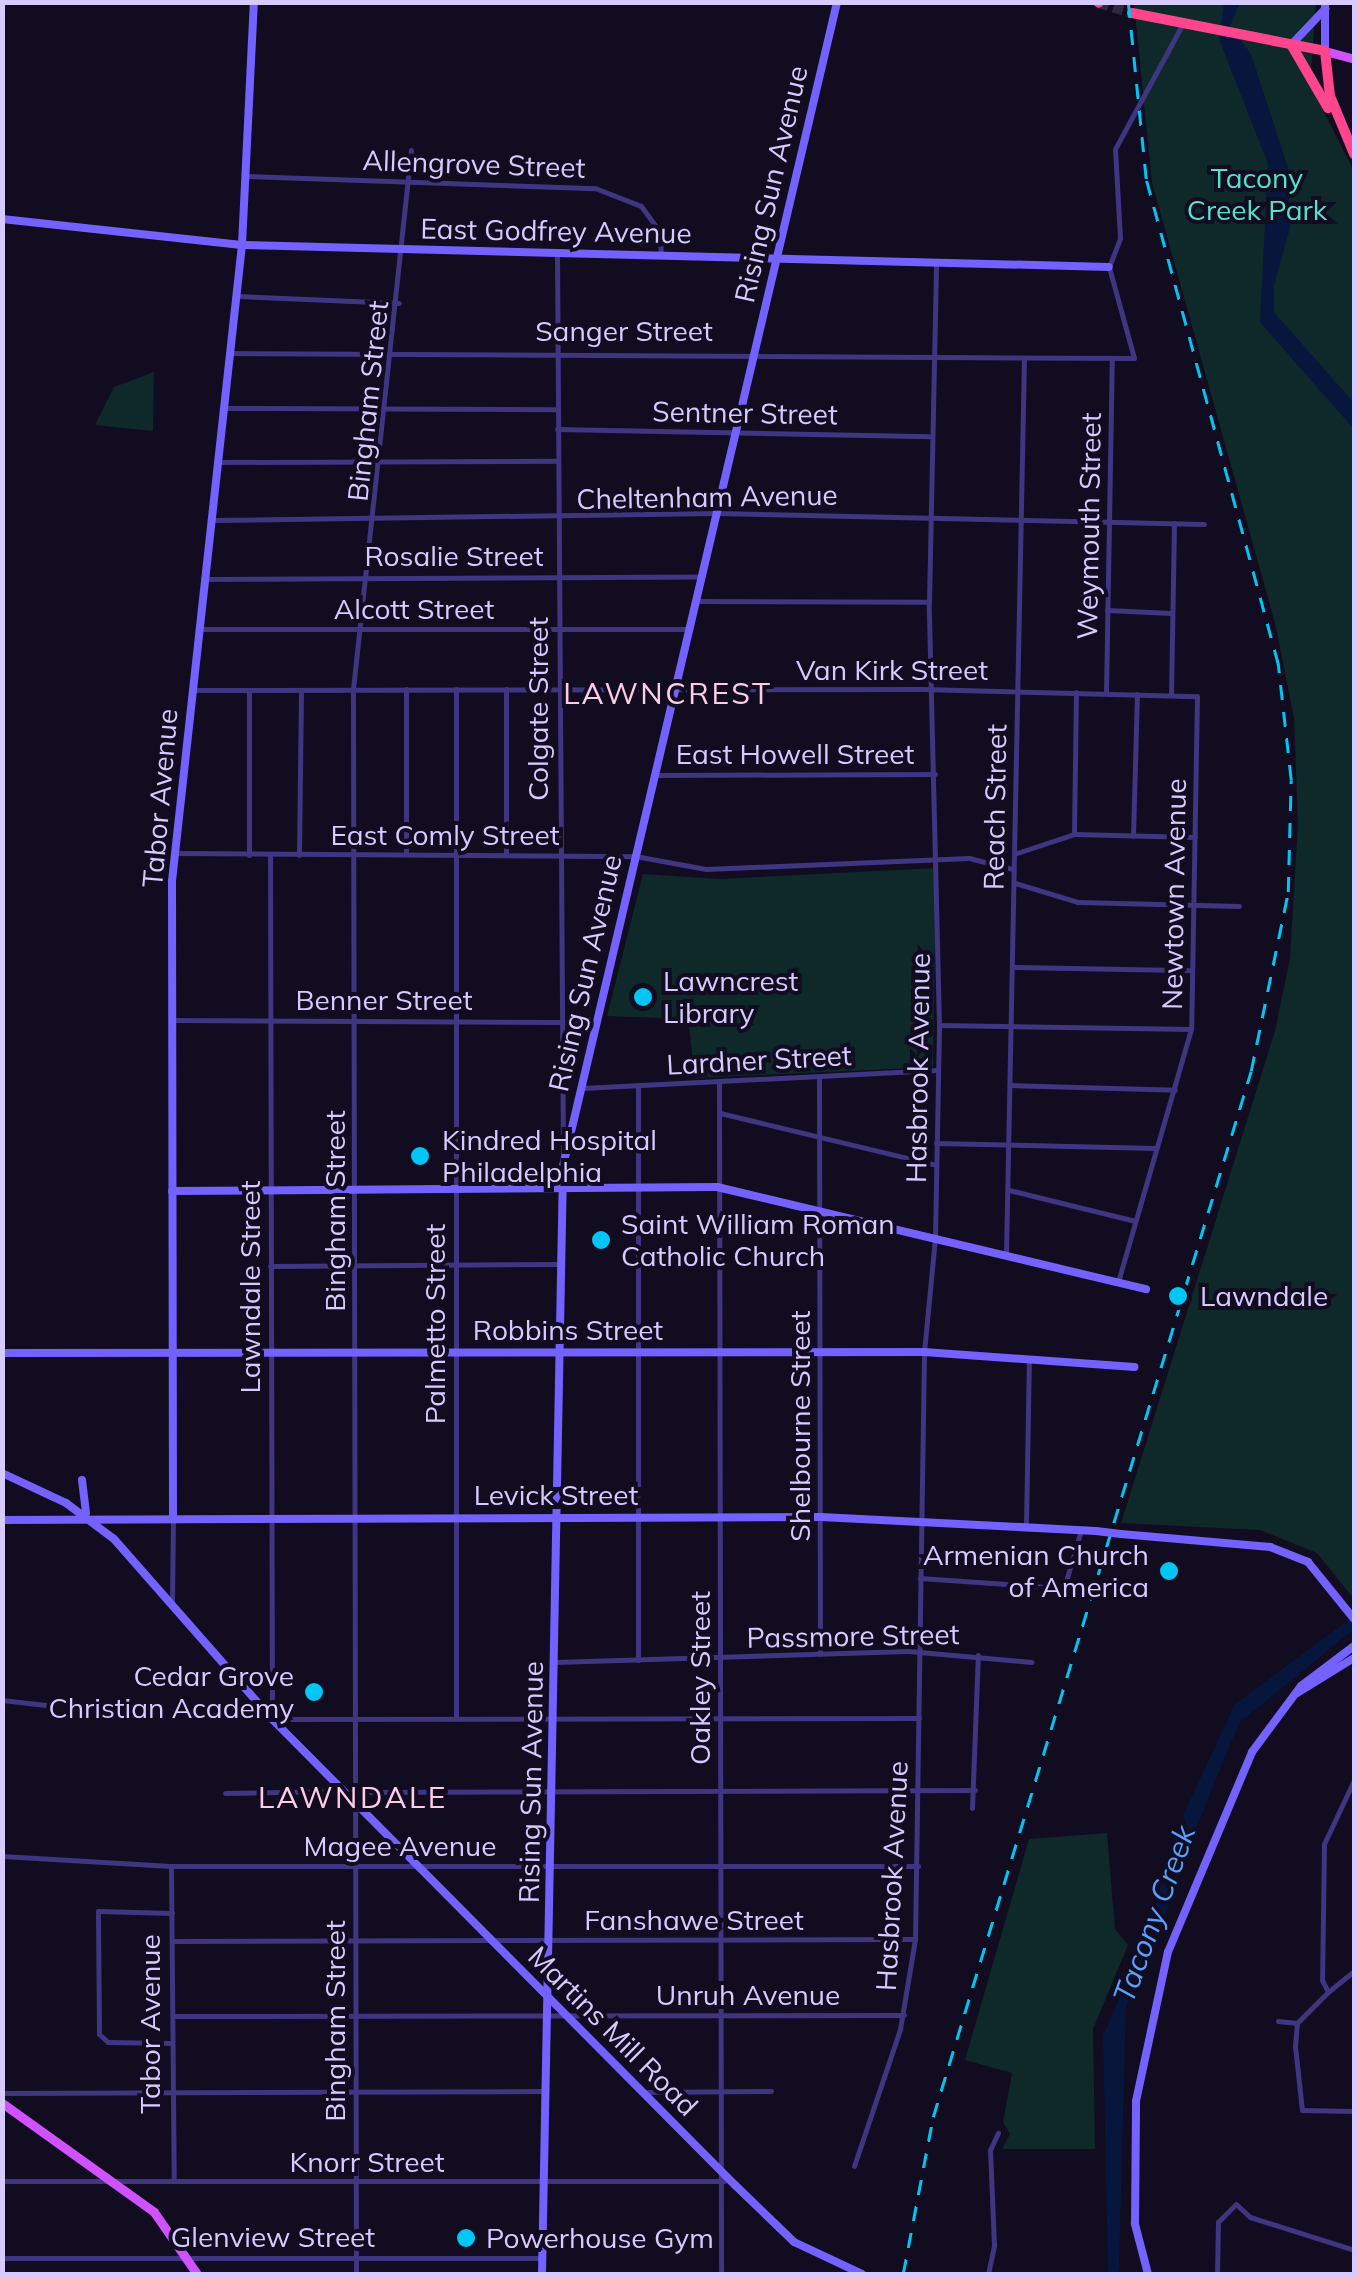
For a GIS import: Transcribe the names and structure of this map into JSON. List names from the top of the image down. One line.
{"streets":{"street":["Allengrove Street","Rising Sun Avenue","East Godfrey Avenue","Sanger Street","Bingham Street","Sentner Street","Cheltenham Avenue","Weymouth Street","Rosalie Street","Alcott Street","Van Kirk Street","Colgate Street","East Howell Street","Tabor Avenue","Reach Street","East Comly Street","Newtown Avenue","Benner Street","Lardner Street","Hasbrook Avenue","Lawndale Street","Palmetto Street","Robbins Street","Shelbourne Street","Levick Street","Passmore Street","Oakley Street","Magee Avenue","Fanshawe Street","Unruh Avenue","Martins Mill Road","Knorr Street","Glenview Street"]},"crossings":[["Allengrove Street","East Godfrey Avenue"],["Allengrove Street","Bingham Street"],["Allengrove Street","Tabor Avenue"],["Rising Sun Avenue","East Godfrey Avenue"],["Rising Sun Avenue","Sanger Street"],["Rising Sun Avenue","Sentner Street"],["Rising Sun Avenue","Cheltenham Avenue"],["Rising Sun Avenue","Rosalie Street"],["Rising Sun Avenue","Alcott Street"],["Rising Sun Avenue","Van Kirk Street"],["Rising Sun Avenue","Colgate Street"],["Rising Sun Avenue","East Howell Street"],["Rising Sun Avenue","East Comly Street"],["Rising Sun Avenue","Benner Street"],["Rising Sun Avenue","Lardner Street"],["Rising Sun Avenue","Robbins Street"],["Rising Sun Avenue","Levick Street"],["Rising Sun Avenue","Passmore Street"],["Rising Sun Avenue","Magee Avenue"],["Rising Sun Avenue","Fanshawe Street"],["Rising Sun Avenue","Unruh Avenue"],["Rising Sun Avenue","Martins Mill Road"],["Rising Sun Avenue","Knorr Street"],["Rising Sun Avenue","Glenview Street"],["East Godfrey Avenue","Sanger Street"],["East Godfrey Avenue","Bingham Street"],["East Godfrey Avenue","Colgate Street"],["East Godfrey Avenue","Tabor Avenue"],["East Godfrey Avenue","Hasbrook Avenue"],["Sanger Street","Bingham Street"],["Sanger Street","Weymouth Street"],["Sanger Street","Colgate Street"],["Sanger Street","Tabor Avenue"],["Sanger Street","Reach Street"],["Sanger Street","Hasbrook Avenue"],["Bingham Street","Cheltenham Avenue"],["Bingham Street","Rosalie Street"],["Bingham Street","Alcott Street"],["Bingham Street","Van Kirk Street"],["Bingham Street","East Comly Street"],["Bingham Street","Benner Street"],["Bingham Street","Robbins Street"],["Bingham Street","Levick Street"],["Bingham Street","Magee Avenue"],["Bingham Street","Fanshawe Street"],["Bingham Street","Unruh Avenue"],["Bingham Street","Martins Mill Road"],["Bingham Street","Knorr Street"],["Bingham Street","Glenview Street"],["Sentner Street","Colgate Street"],["Sentner Street","Hasbrook Avenue"],["Cheltenham Avenue","Weymouth Street"],["Cheltenham Avenue","Colgate Street"],["Cheltenham Avenue","Tabor Avenue"],["Cheltenham Avenue","Reach Street"],["Cheltenham Avenue","Hasbrook Avenue"],["Weymouth Street","Van Kirk Street"],["Rosalie Street","Colgate Street"],["Rosalie Street","Tabor Avenue"],["Alcott Street","Colgate Street"],["Alcott Street","Tabor Avenue"],["Van Kirk Street","Colgate Street"],["Van Kirk Street","Tabor Avenue"],["Van Kirk Street","Reach Street"],["Van Kirk Street","Newtown Avenue"],["Van Kirk Street","Hasbrook Avenue"],["Van Kirk Street","Palmetto Street"],["Colgate Street","East Comly Street"],["Colgate Street","Benner Street"],["East Howell Street","Hasbrook Avenue"],["Tabor Avenue","East Comly Street"],["Tabor Avenue","Benner Street"],["Tabor Avenue","Robbins Street"],["Tabor Avenue","Levick Street"],["Tabor Avenue","Magee Avenue"],["Tabor Avenue","Fanshawe Street"],["Tabor Avenue","Unruh Avenue"],["Tabor Avenue","Martins Mill Road"],["Tabor Avenue","Knorr Street"],["Reach Street","East Comly Street"],["East Comly Street","Hasbrook Avenue"],["East Comly Street","Lawndale Street"],["East Comly Street","Palmetto Street"],["Benner Street","Lawndale Street"],["Benner Street","Palmetto Street"],["Lardner Street","Hasbrook Avenue"],["Lardner Street","Shelbourne Street"],["Lardner Street","Oakley Street"],["Hasbrook Avenue","Robbins Street"],["Hasbrook Avenue","Levick Street"],["Hasbrook Avenue","Passmore Street"],["Hasbrook Avenue","Magee Avenue"],["Hasbrook Avenue","Fanshawe Street"],["Hasbrook Avenue","Unruh Avenue"],["Lawndale Street","Robbins Street"],["Lawndale Street","Levick Street"],["Lawndale Street","Martins Mill Road"],["Palmetto Street","Robbins Street"],["Palmetto Street","Levick Street"],["Robbins Street","Shelbourne Street"],["Robbins Street","Oakley Street"],["Shelbourne Street","Levick Street"],["Shelbourne Street","Passmore Street"],["Levick Street","Oakley Street"],["Levick Street","Martins Mill Road"],["Passmore Street","Oakley Street"],["Oakley Street","Magee Avenue"],["Oakley Street","Fanshawe Street"],["Oakley Street","Unruh Avenue"],["Oakley Street","Martins Mill Road"],["Oakley Street","Knorr Street"],["Magee Avenue","Martins Mill Road"],["Fanshawe Street","Martins Mill Road"],["Unruh Avenue","Martins Mill Road"],["Martins Mill Road","Knorr Street"]],"districts":["LAWNCREST","LAWNDALE"],"water":["Tacony Creek"],"parks":["Tacony Creek Park"],"places":["Lawncrest Library","Kindred Hospital Philadelphia","Saint William Roman Catholic Church","Lawndale","Armenian Church of America","Cedar Grove Christian Academy","Powerhouse Gym"]}
